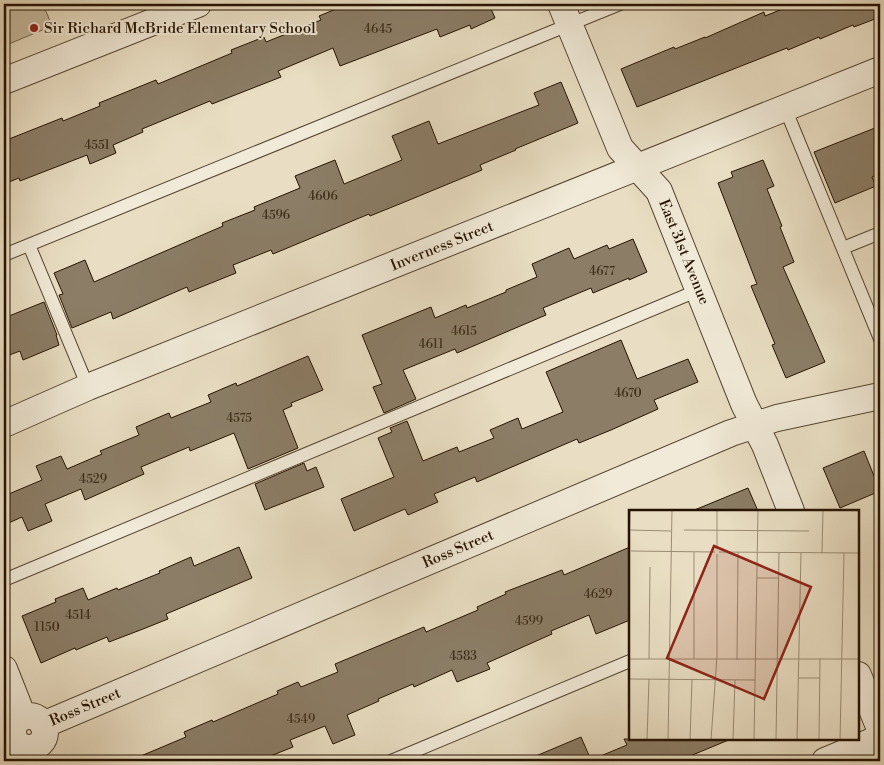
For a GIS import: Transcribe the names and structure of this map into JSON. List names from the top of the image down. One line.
{"streets":{"street":["Inverness Street","East 31st Avenue","Ross Street"]},"crossings":[["Inverness Street","East 31st Avenue"],["East 31st Avenue","Ross Street"]],"places":["Sir Richard McBride Elementary School"],"house_numbers":["4645","4551","4606","4596","4677","4615","4611","4670","4575","4529","4629","4514","4599","1150","4583","4549"]}
